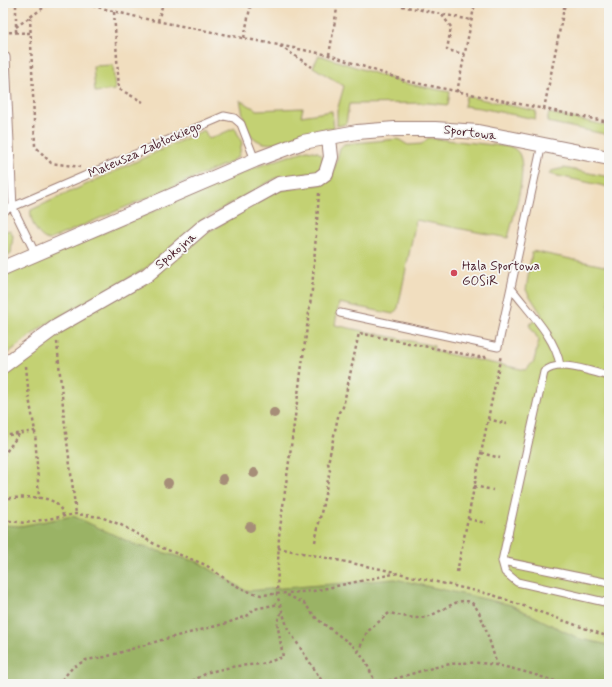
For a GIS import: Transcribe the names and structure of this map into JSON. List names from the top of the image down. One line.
{"streets":{"street":["Sportowa","Spokojna"],"lane":["Mateusza Zabłockiego"]},"places":["Hala Sportowa GOSiR"]}
